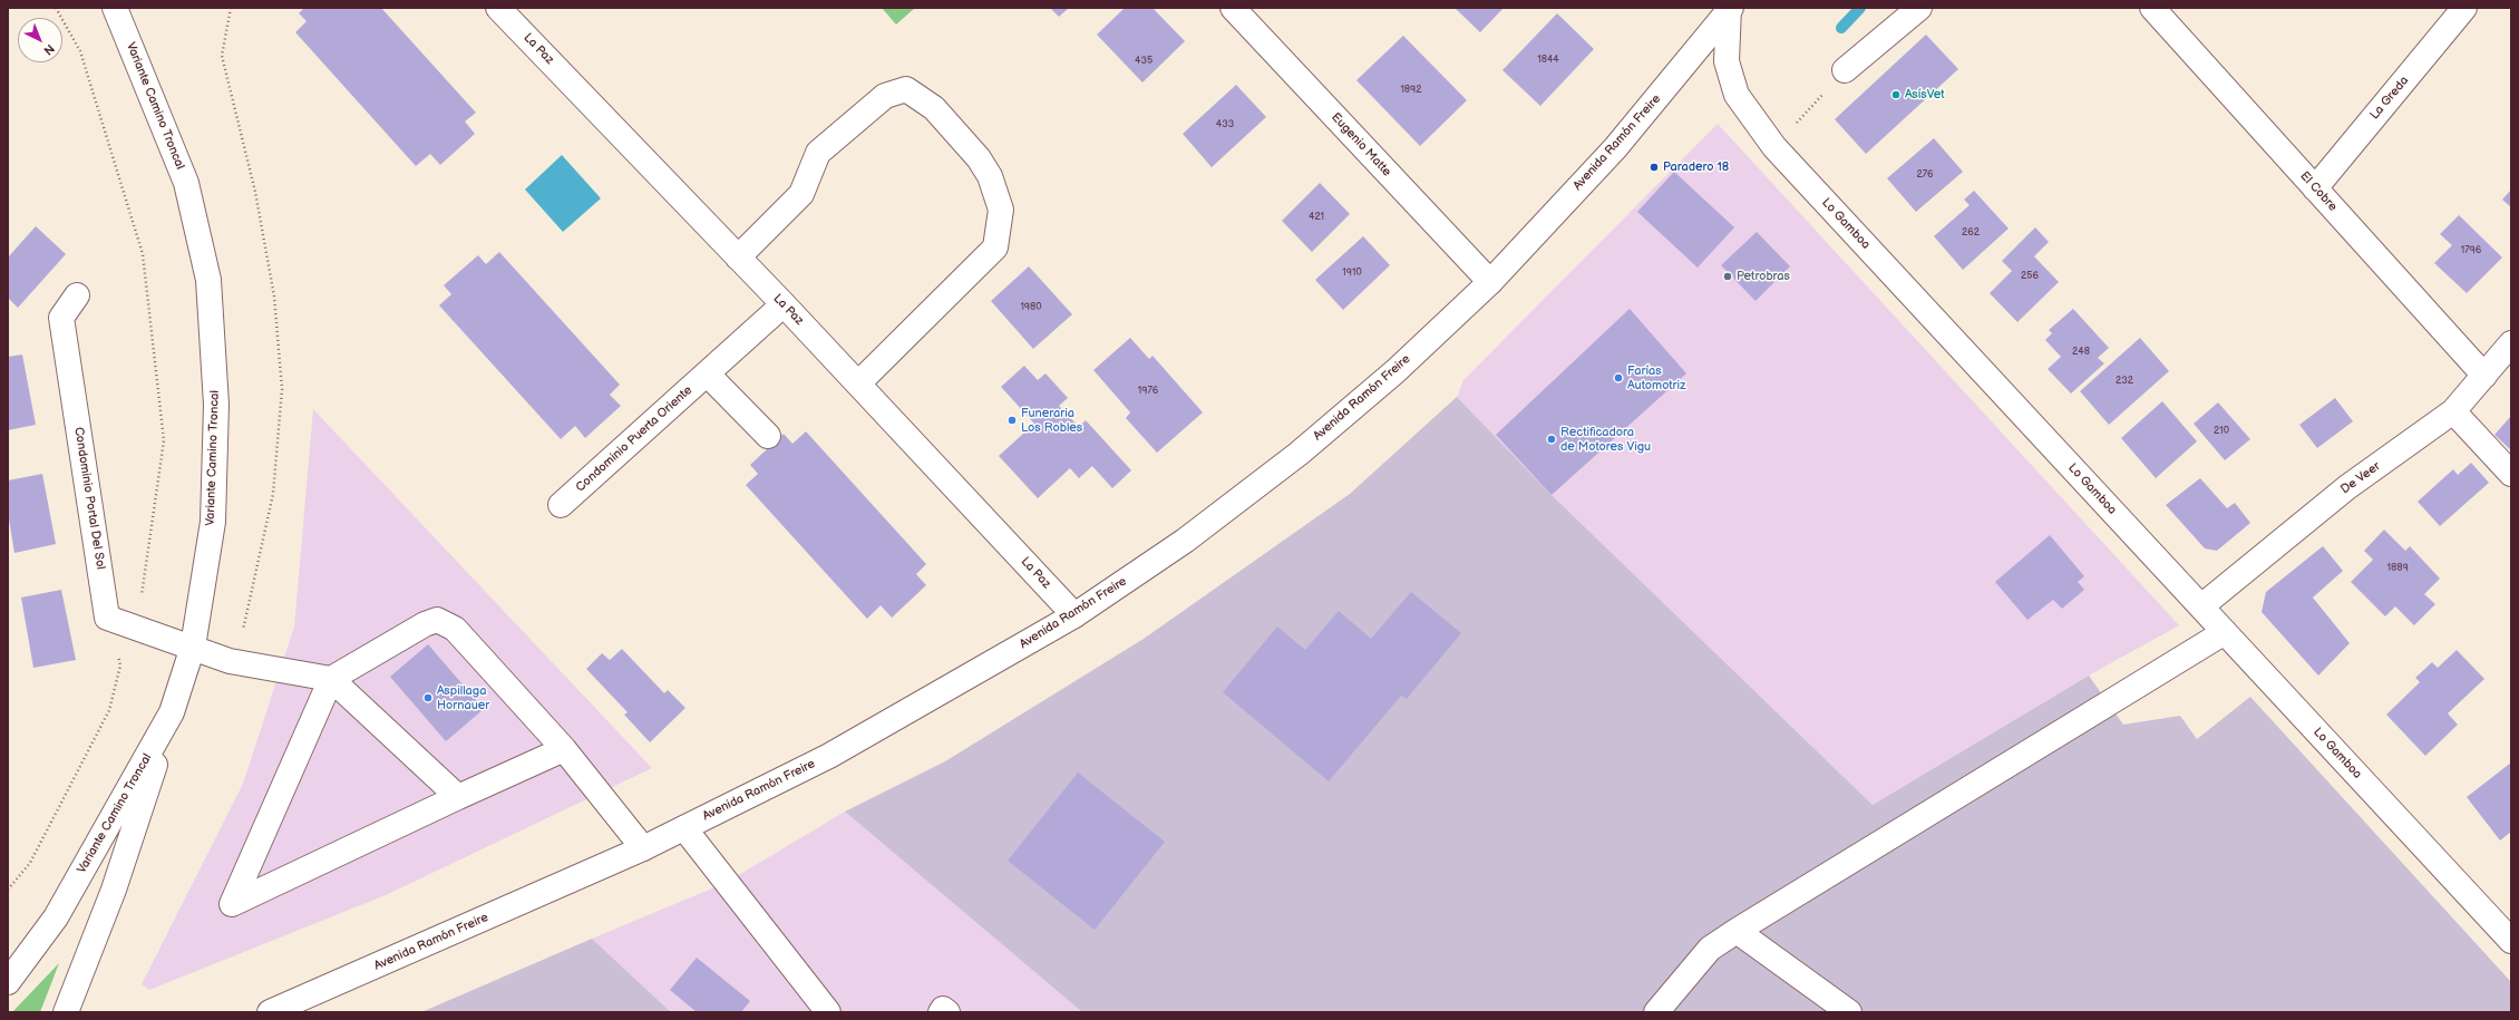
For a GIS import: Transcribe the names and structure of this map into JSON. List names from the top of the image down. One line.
{"streets":{"street":["La Paz","La Greda","Variante Camino Troncal","Avenida Ramón Freire","Eugenio Matte","El Cobre","Lo Gamboa","Condominio Puerta Oriente","De Veer","Condominio Portal Del Sol"]},"crossings":[["La Paz","Avenida Ramón Freire"],["La Paz","Condominio Puerta Oriente"],["La Greda","El Cobre"],["Variante Camino Troncal","Condominio Portal Del Sol"],["Avenida Ramón Freire","Eugenio Matte"],["Avenida Ramón Freire","Lo Gamboa"],["El Cobre","De Veer"],["Lo Gamboa","De Veer"]],"places":["AsísVet","Paradero 18","Petrobras","Farías Automotriz","Funeraria Los Robles","Rectificadora de Motores Vigu","Aspillaga Hornauer"],"house_numbers":["1844","435","1892","433","276","421","262","1796","1910","256","1980","248","232","1976","210","1889"],"north":"bottom right"}
